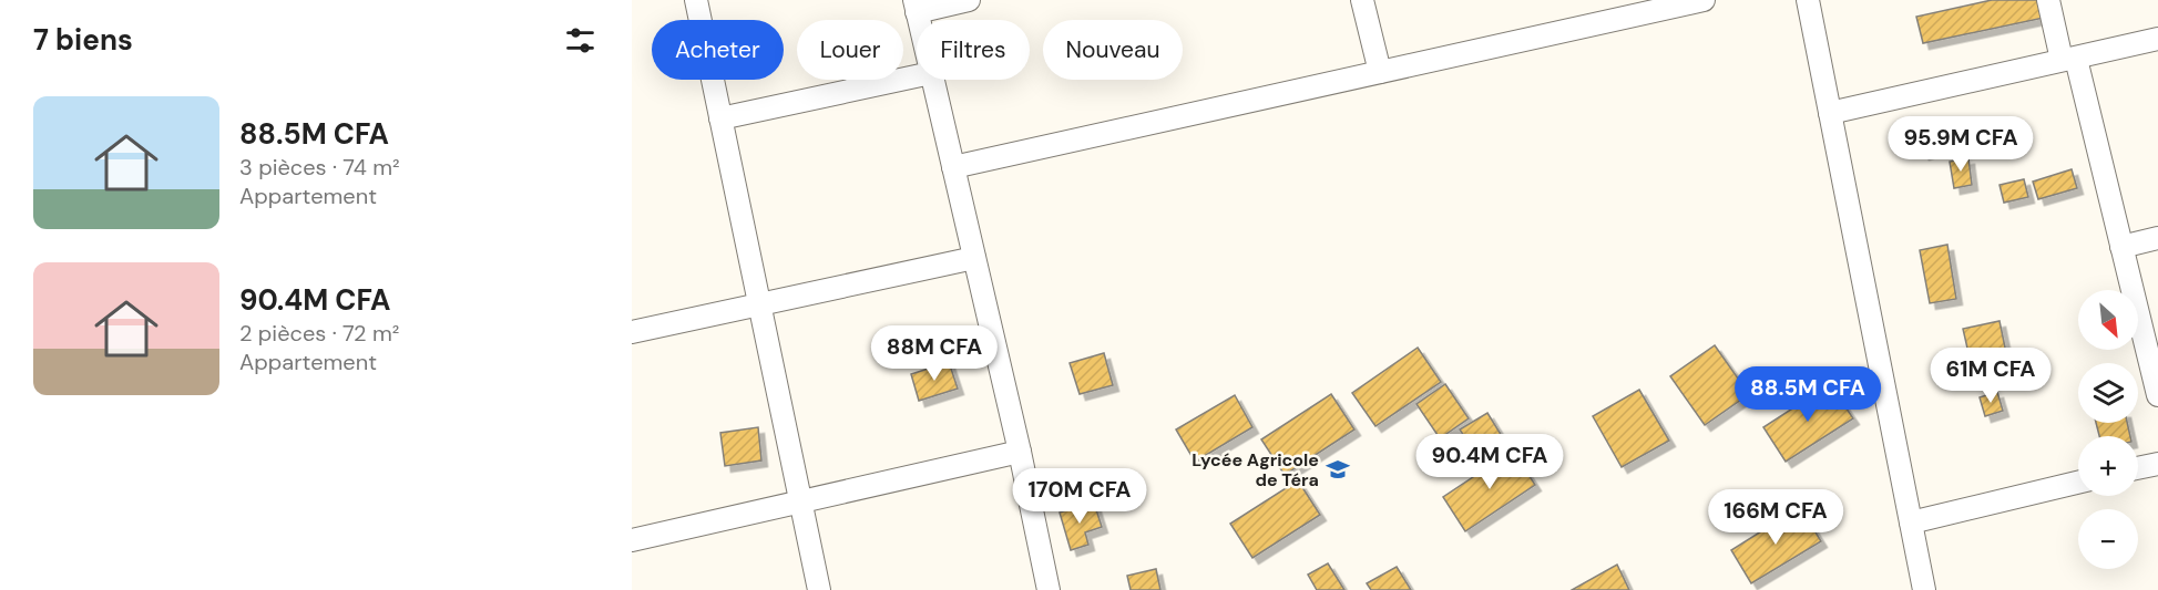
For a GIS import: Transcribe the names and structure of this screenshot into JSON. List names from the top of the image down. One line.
{"places":{"school or university":["Lycée Agricole de Téra"]},"north":"bottom right","page":{"heading":"7 biens","chip":["Acheter","Louer","Filtres","Nouveau"],"list":[{"name":"88.5M CFA","note":"3 pièces · 74 m² · Appartement"},{"name":"90.4M CFA","note":"2 pièces · 72 m² · Appartement"}],"price":["95.9M CFA","88M CFA","61M CFA","88.5M CFA","90.4M CFA","170M CFA","166M CFA"],"map_buttons":["+","−"]}}
